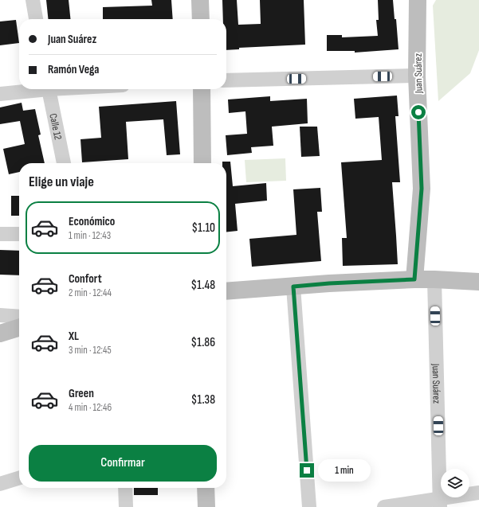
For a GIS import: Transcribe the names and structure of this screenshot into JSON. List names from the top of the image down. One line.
{"streets":{"street":["Juan Suárez","Calle 12"]},"page":{"banner":["Juan Suárez","Ramón Vega"],"heading":"Elige un viaje","list":[{"name":"Económico","note":"1 min · 12:43","value":"$1.10"},{"name":"Confort","note":"2 min · 12:44","value":"$1.48"},{"name":"XL","note":"3 min · 12:45","value":"$1.86"},{"name":"Green","note":"4 min · 12:46","value":"$1.38"}],"buttons":"Confirmar","bubble":"1 min"}}
